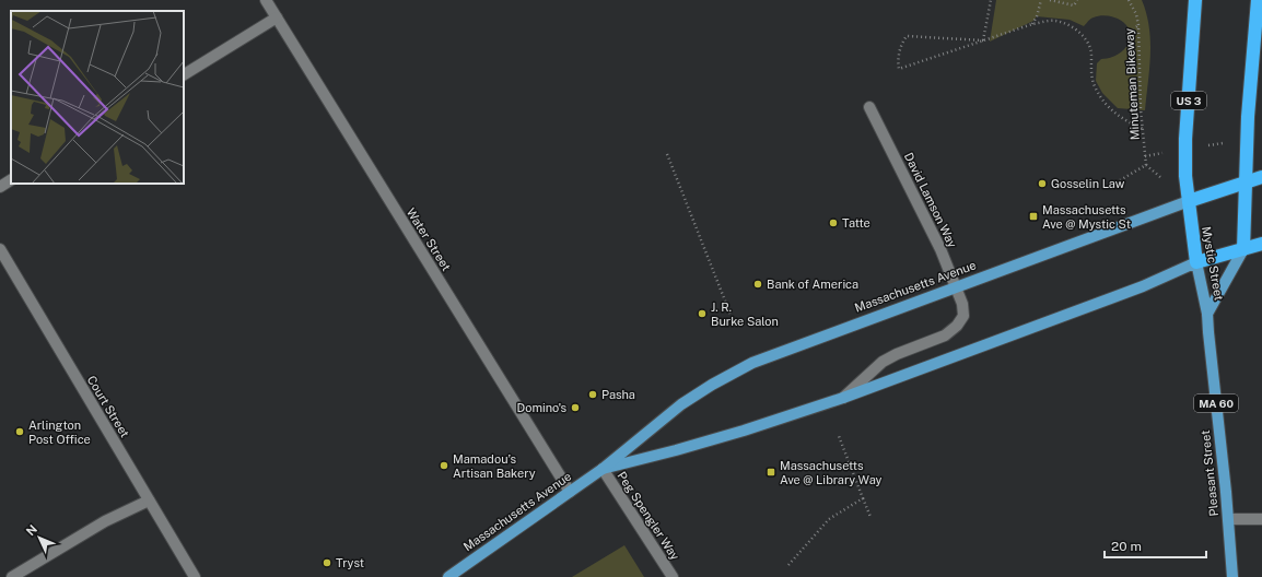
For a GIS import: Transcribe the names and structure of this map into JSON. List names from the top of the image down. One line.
{"streets":{"highway":["US 3","Mystic Street","Massachusetts Avenue"],"main road":["MA 60","Pleasant Street"],"street":["David Lamson Way","Water Street","Court Street","Peg Spengler Way"],"path":["Minuteman Bikeway"]},"crossings":[["David Lamson Way","Massachusetts Avenue"],["Water Street","Massachusetts Avenue"],["Mystic Street","Massachusetts Avenue"],["Mystic Street","Pleasant Street"],["Massachusetts Avenue","Peg Spengler Way"]],"places":{"other":["Gosselin Law","Tatte","Bank of America","J. R. Burke Salon","Pasha","Domino's","Arlington Post Office","Mamadou’s Artisan Bakery","Tryst"],"transit":["Massachusetts Ave @ Mystic St","Massachusetts Ave @ Library Way"]},"scale_bar":"20 m","north":"top left"}
